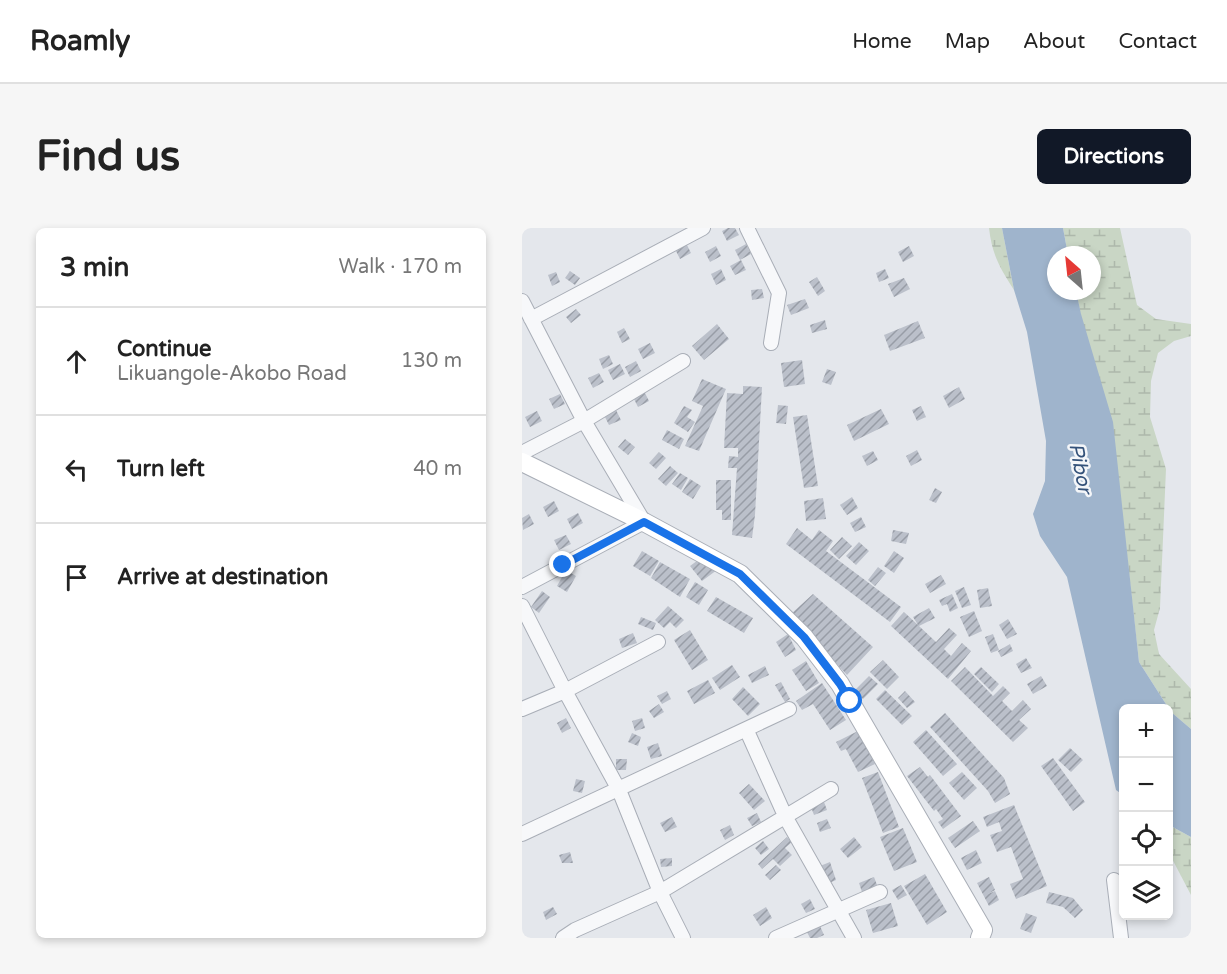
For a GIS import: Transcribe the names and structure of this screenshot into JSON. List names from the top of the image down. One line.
{"water":["Pibor"],"north":"top left","page":{"header":"Roamly","nav":["Home","Map","About","Contact"],"buttons":"Directions","title":"Find us","heading":["3 min","Walk · 170 m"],"list":[["Continue","Likuangole-Akobo Road","130 m"],["Turn left","40 m"],"Arrive at destination"],"map_buttons":["+","−"]}}
